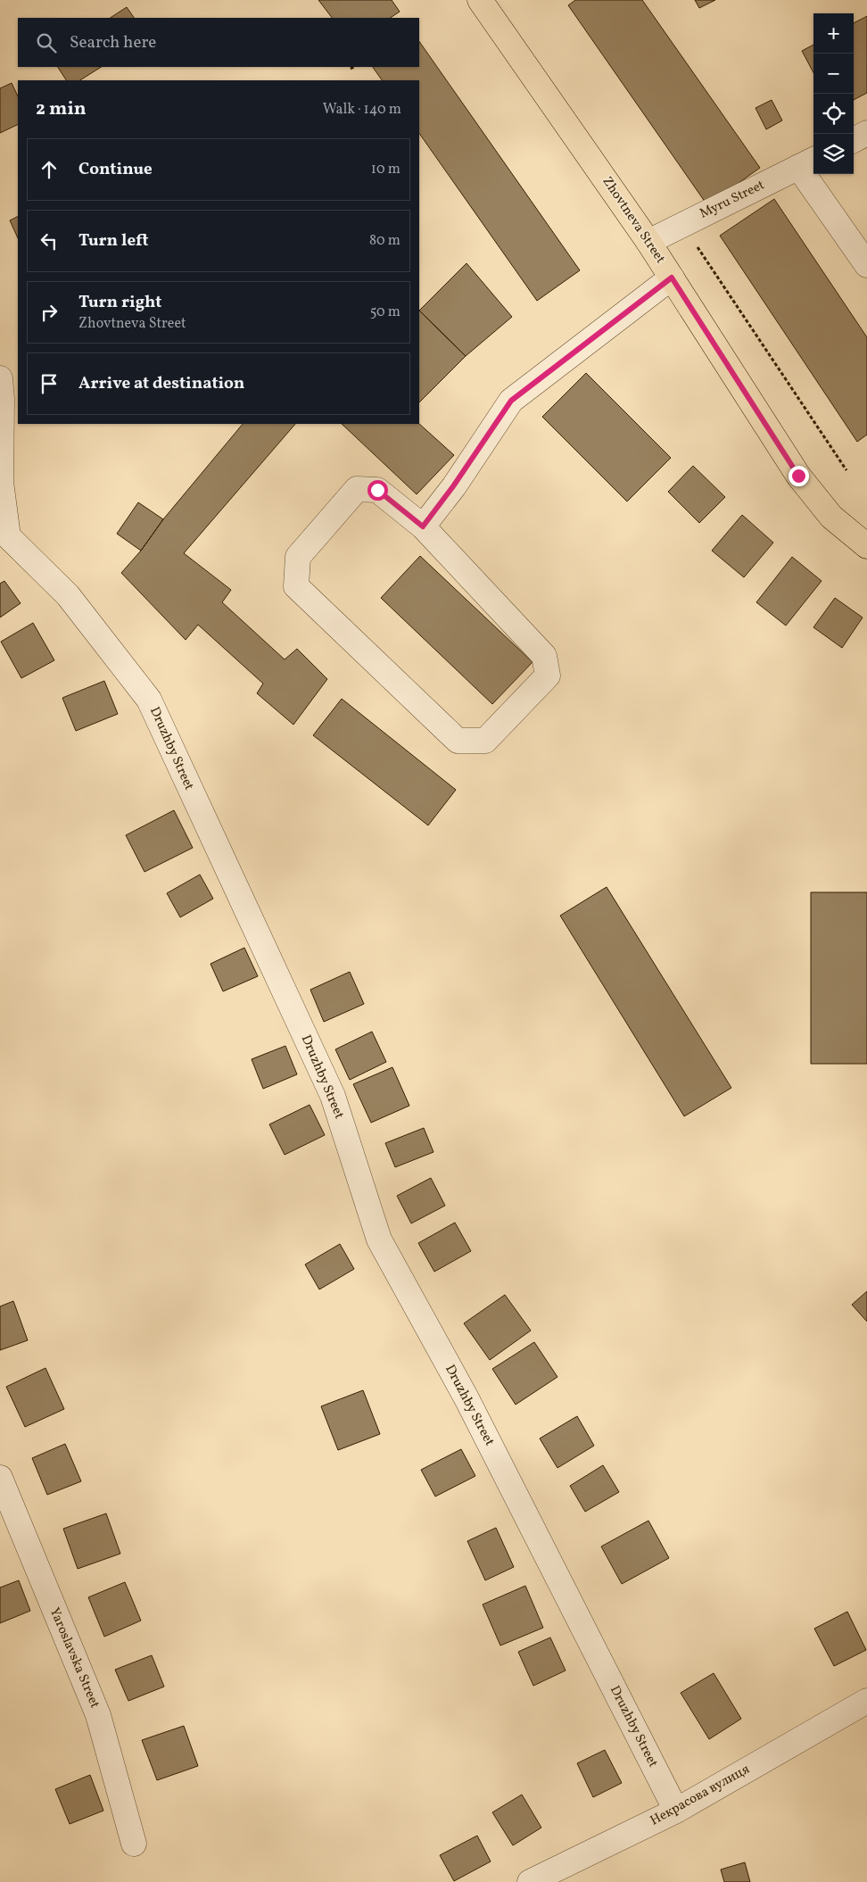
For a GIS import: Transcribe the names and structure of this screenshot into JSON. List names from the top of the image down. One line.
{"streets":{"main road":["Zhovtneva Street"],"street":["Myru Street","Druzhby Street","Yaroslavska Street","Некрасова вулиця"]},"crossings":[["Myru Street","Zhovtneva Street"],["Druzhby Street","Некрасова вулиця"]],"page":{"map_buttons":["+","−"],"search":"Search here","heading":["2 min","Walk · 140 m"],"list":[["Continue","10 m"],["Turn left","80 m"],["Turn right","Zhovtneva Street","50 m"],"Arrive at destination"]}}
